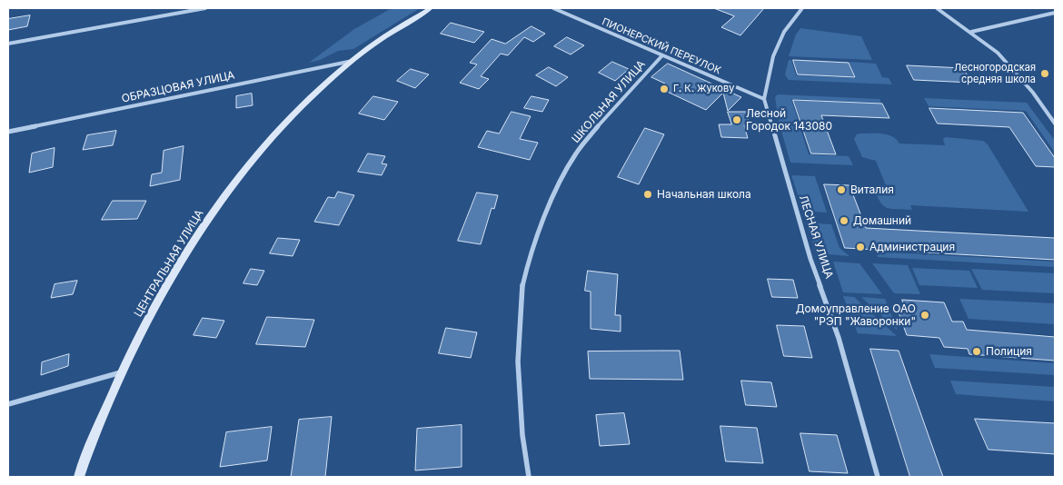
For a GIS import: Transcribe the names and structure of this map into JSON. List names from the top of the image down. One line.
{"streets":{"street":["ПИОНЕРСКИЙ ПЕРЕУЛОК","ОБРАЗЦОВАЯ УЛИЦА","ШКОЛЬНАЯ УЛИЦА","ЛЕСНАЯ УЛИЦА","ЦЕНТРАЛЬНАЯ УЛИЦА"]},"crossings":[["ПИОНЕРСКИЙ ПЕРЕУЛОК","ШКОЛЬНАЯ УЛИЦА"],["ПИОНЕРСКИЙ ПЕРЕУЛОК","ЛЕСНАЯ УЛИЦА"],["ОБРАЗЦОВАЯ УЛИЦА","ЦЕНТРАЛЬНАЯ УЛИЦА"]],"places":["Лесногородская средняя школа","Г. К. Жукову","Лесной Городок 143080","Виталия","Начальная школа","Домашний","Администрация","Домоуправление ОАО \"РЭП \"Жаворонки\"","Полиция"]}
